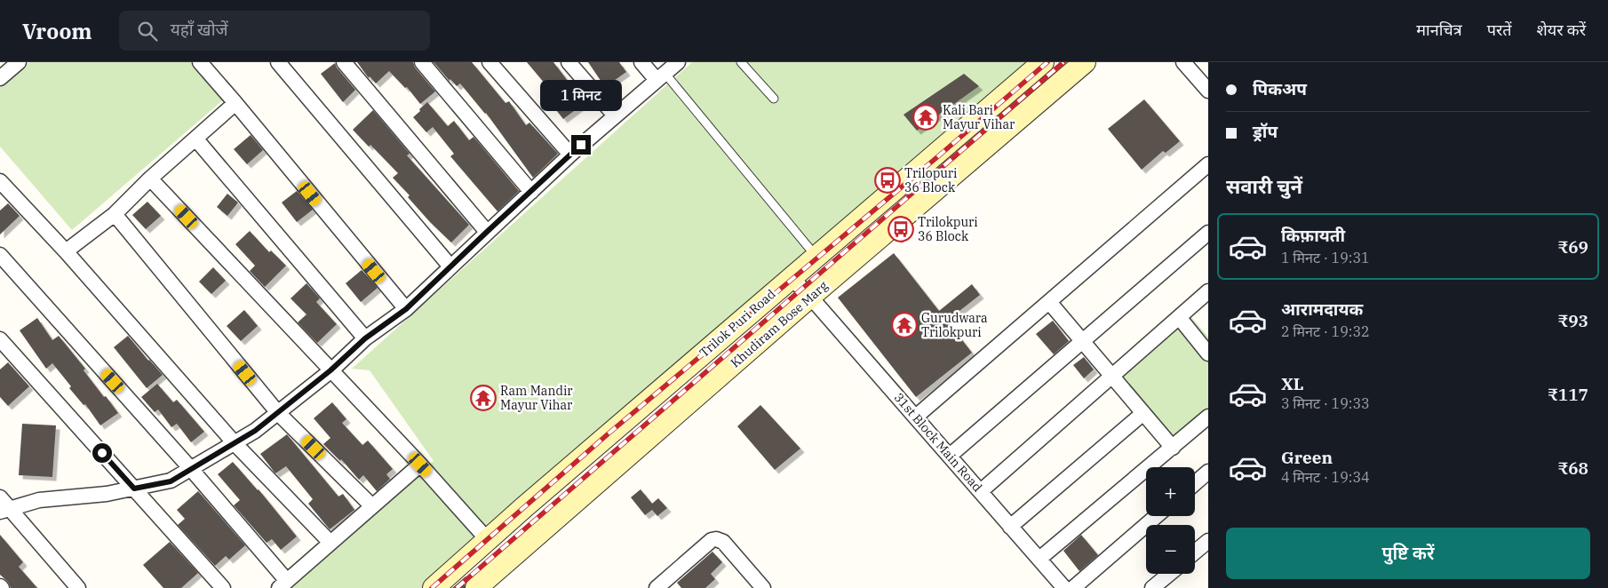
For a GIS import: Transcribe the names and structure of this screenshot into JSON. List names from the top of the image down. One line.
{"streets":{"street":["Trilok Puri Road","Khudiram Bose Marg","31st Block Main Road"]},"crossings":[["Trilok Puri Road","31st Block Main Road"],["Khudiram Bose Marg","31st Block Main Road"]],"places":{"temple":["Kali Bari Mayur Vihar","Gurudwara Trilokpuri","Ram Mandir Mayur Vihar"],"bus stop":["Trilopuri 36 Block","Trilokpuri 36 Block"]},"page":{"header":"Vroom","search":"यहाँ खोजें","nav":["मानचित्र","परतें","शेयर करें"],"banner":["पिकअप","ड्रॉप"],"bubble":"1 मिनट","heading":"सवारी चुनें","list":[{"name":"किफ़ायती","note":"1 मिनट · 19:31","value":"₹69"},{"name":"आरामदायक","note":"2 मिनट · 19:32","value":"₹93"},{"name":"XL","note":"3 मिनट · 19:33","value":"₹117"},{"name":"Green","note":"4 मिनट · 19:34","value":"₹68"}],"map_buttons":["+","−"],"buttons":"पुष्टि करें"}}
